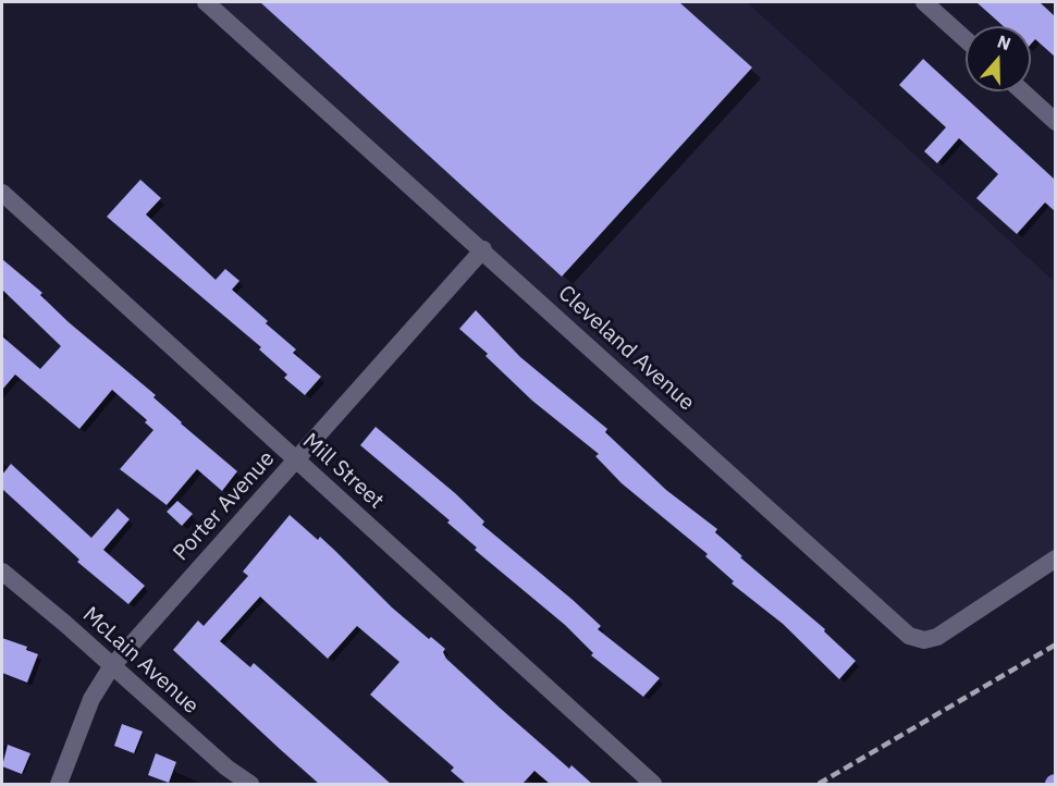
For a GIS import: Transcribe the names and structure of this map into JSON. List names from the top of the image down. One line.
{"streets":{"street":["Cleveland Avenue","Mill Street","Porter Avenue","McLain Avenue"]},"crossings":[["Cleveland Avenue","Porter Avenue"],["Mill Street","Porter Avenue"],["Porter Avenue","McLain Avenue"]],"north":"top"}
